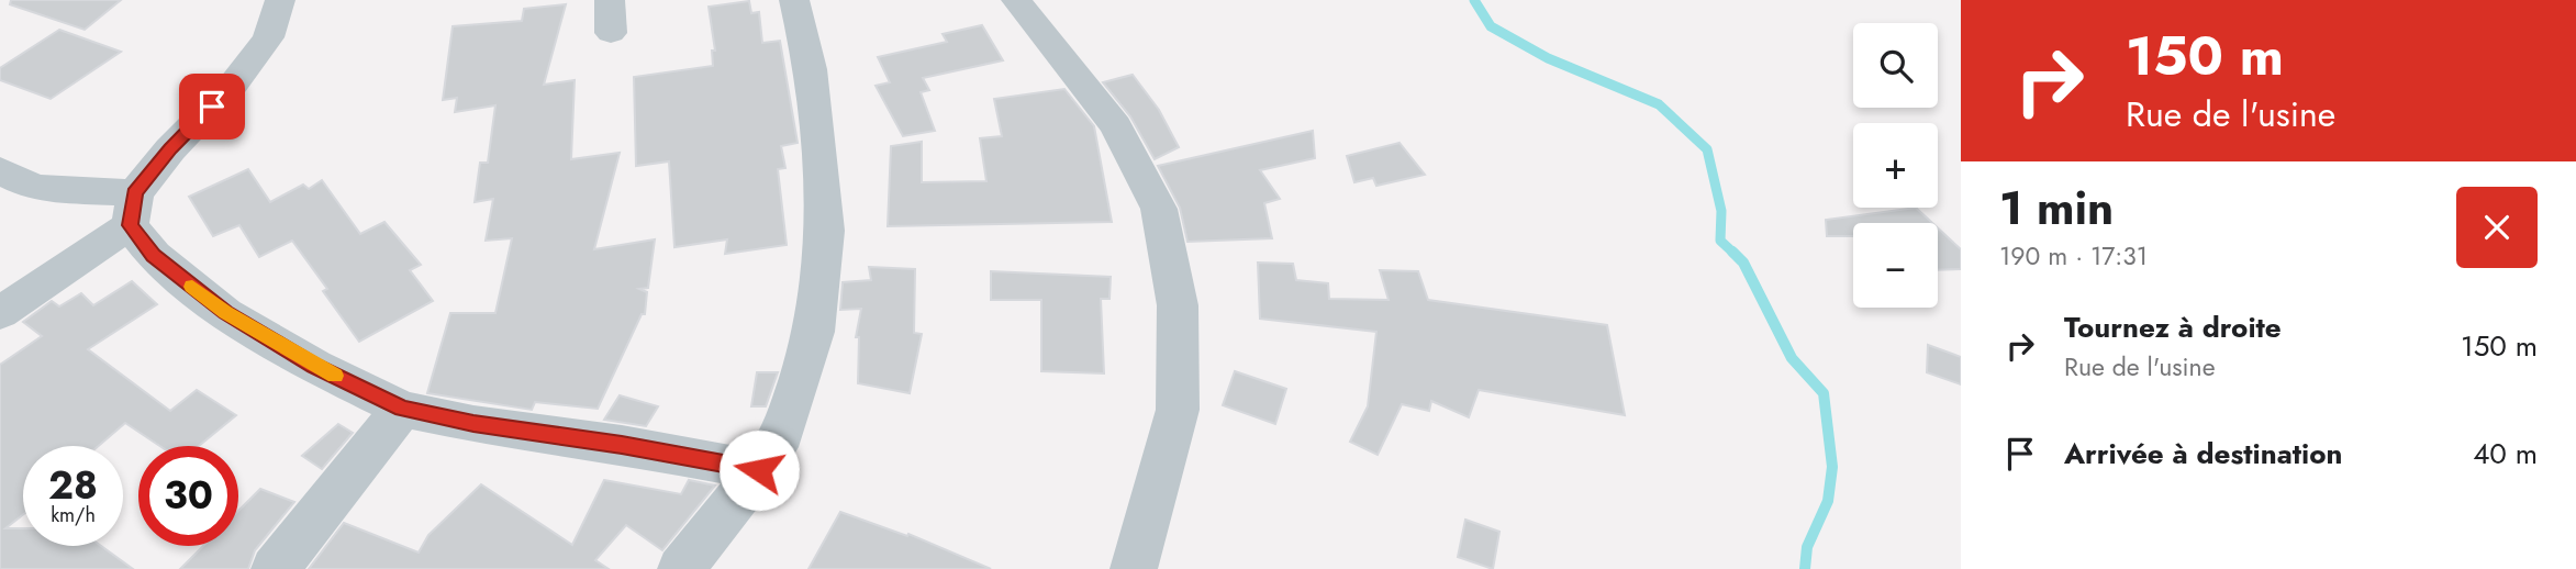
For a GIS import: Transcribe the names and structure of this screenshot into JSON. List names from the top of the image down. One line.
{"page":{"turn":["150 m","Rue de l'usine"],"map_buttons":["+","−"],"heading":["1 min","190 m · 17:31"],"list":[{"name":"Tournez à droite","note":"Rue de l'usine","value":"150 m"},{"name":"Arrivée à destination","value":"40 m"}],"speed":"28 km/h","limit":"30"}}
